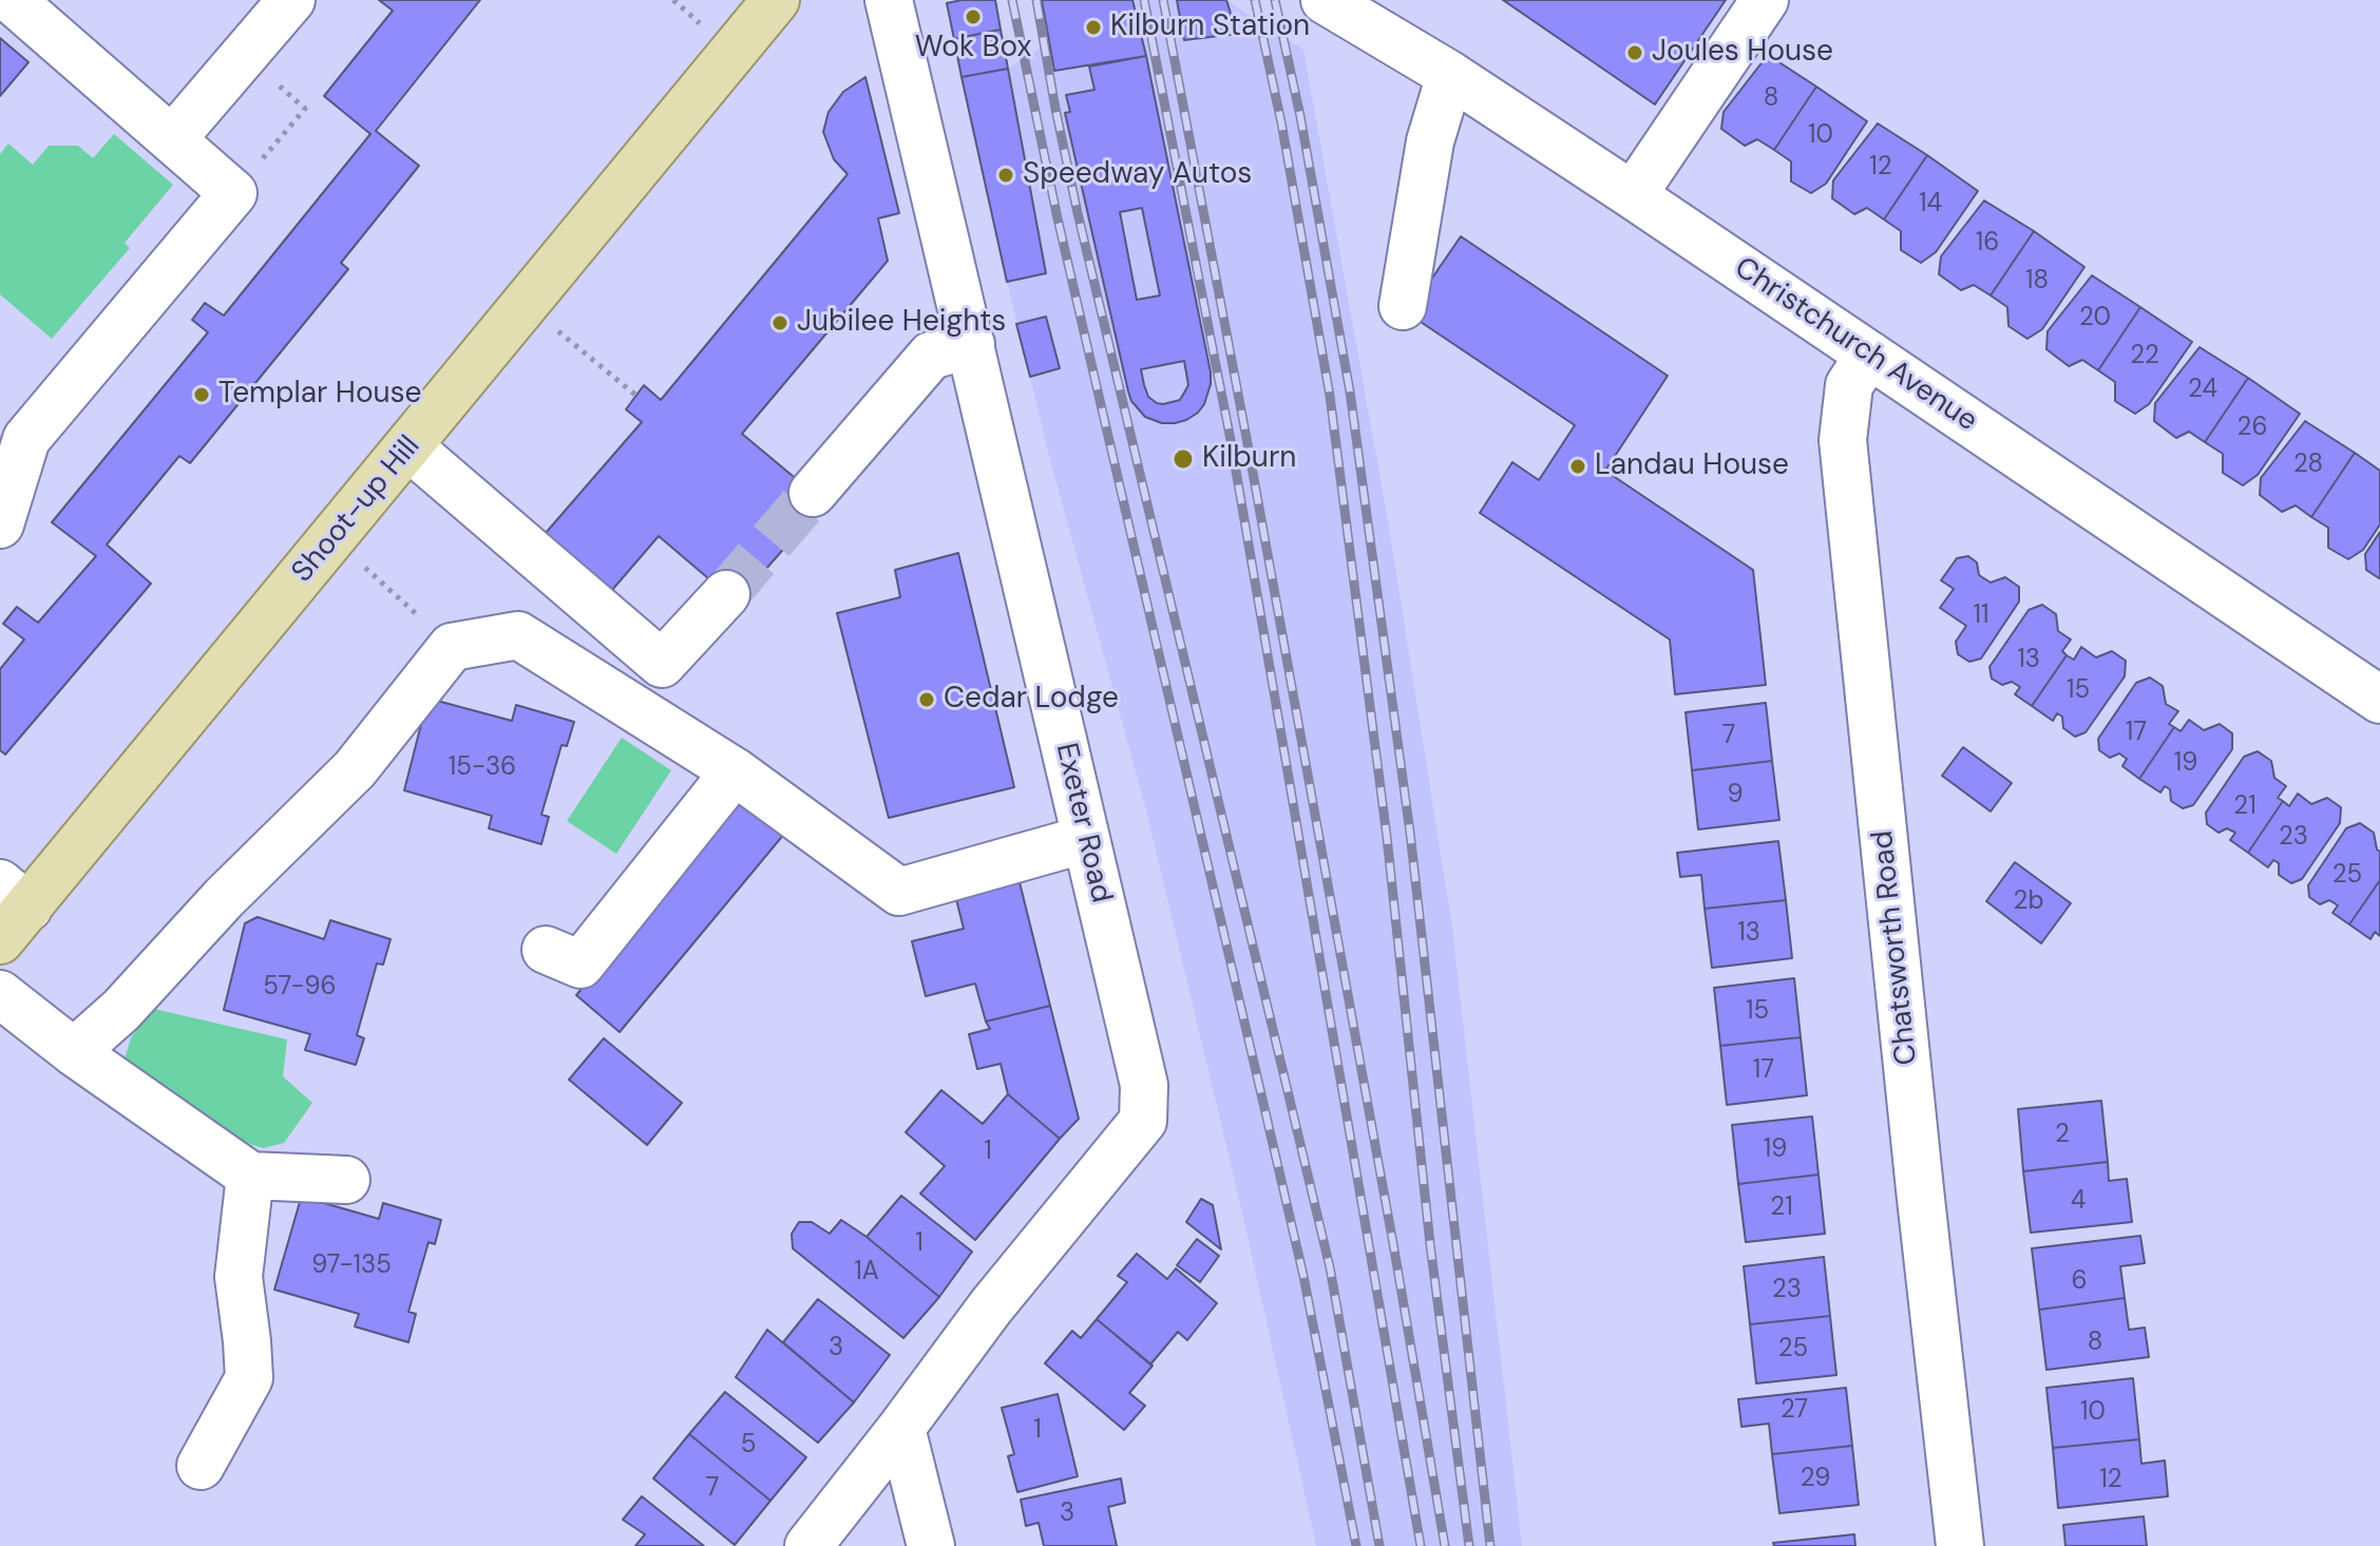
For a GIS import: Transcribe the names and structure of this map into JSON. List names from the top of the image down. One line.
{"streets":{"main road":["Shoot-up Hill"],"street":["Christchurch Avenue","Exeter Road","Chatsworth Road"]},"crossings":[["Christchurch Avenue","Chatsworth Road"]],"places":["Wok Box","Kilburn Station","Joules House","Speedway Autos","Jubilee Heights","Templar House","Kilburn","Landau House","Cedar Lodge"],"house_numbers":["8","10","12","14","16","18","20","22","24","26","28","11","13","15","17","7","19","15-36","9","21","23","25","2b","13","57-96","15","17","2","19","1","4","21","1","97-135","1A","6","23","8","3","25","27","10","1","5","29","12","7","3"]}
